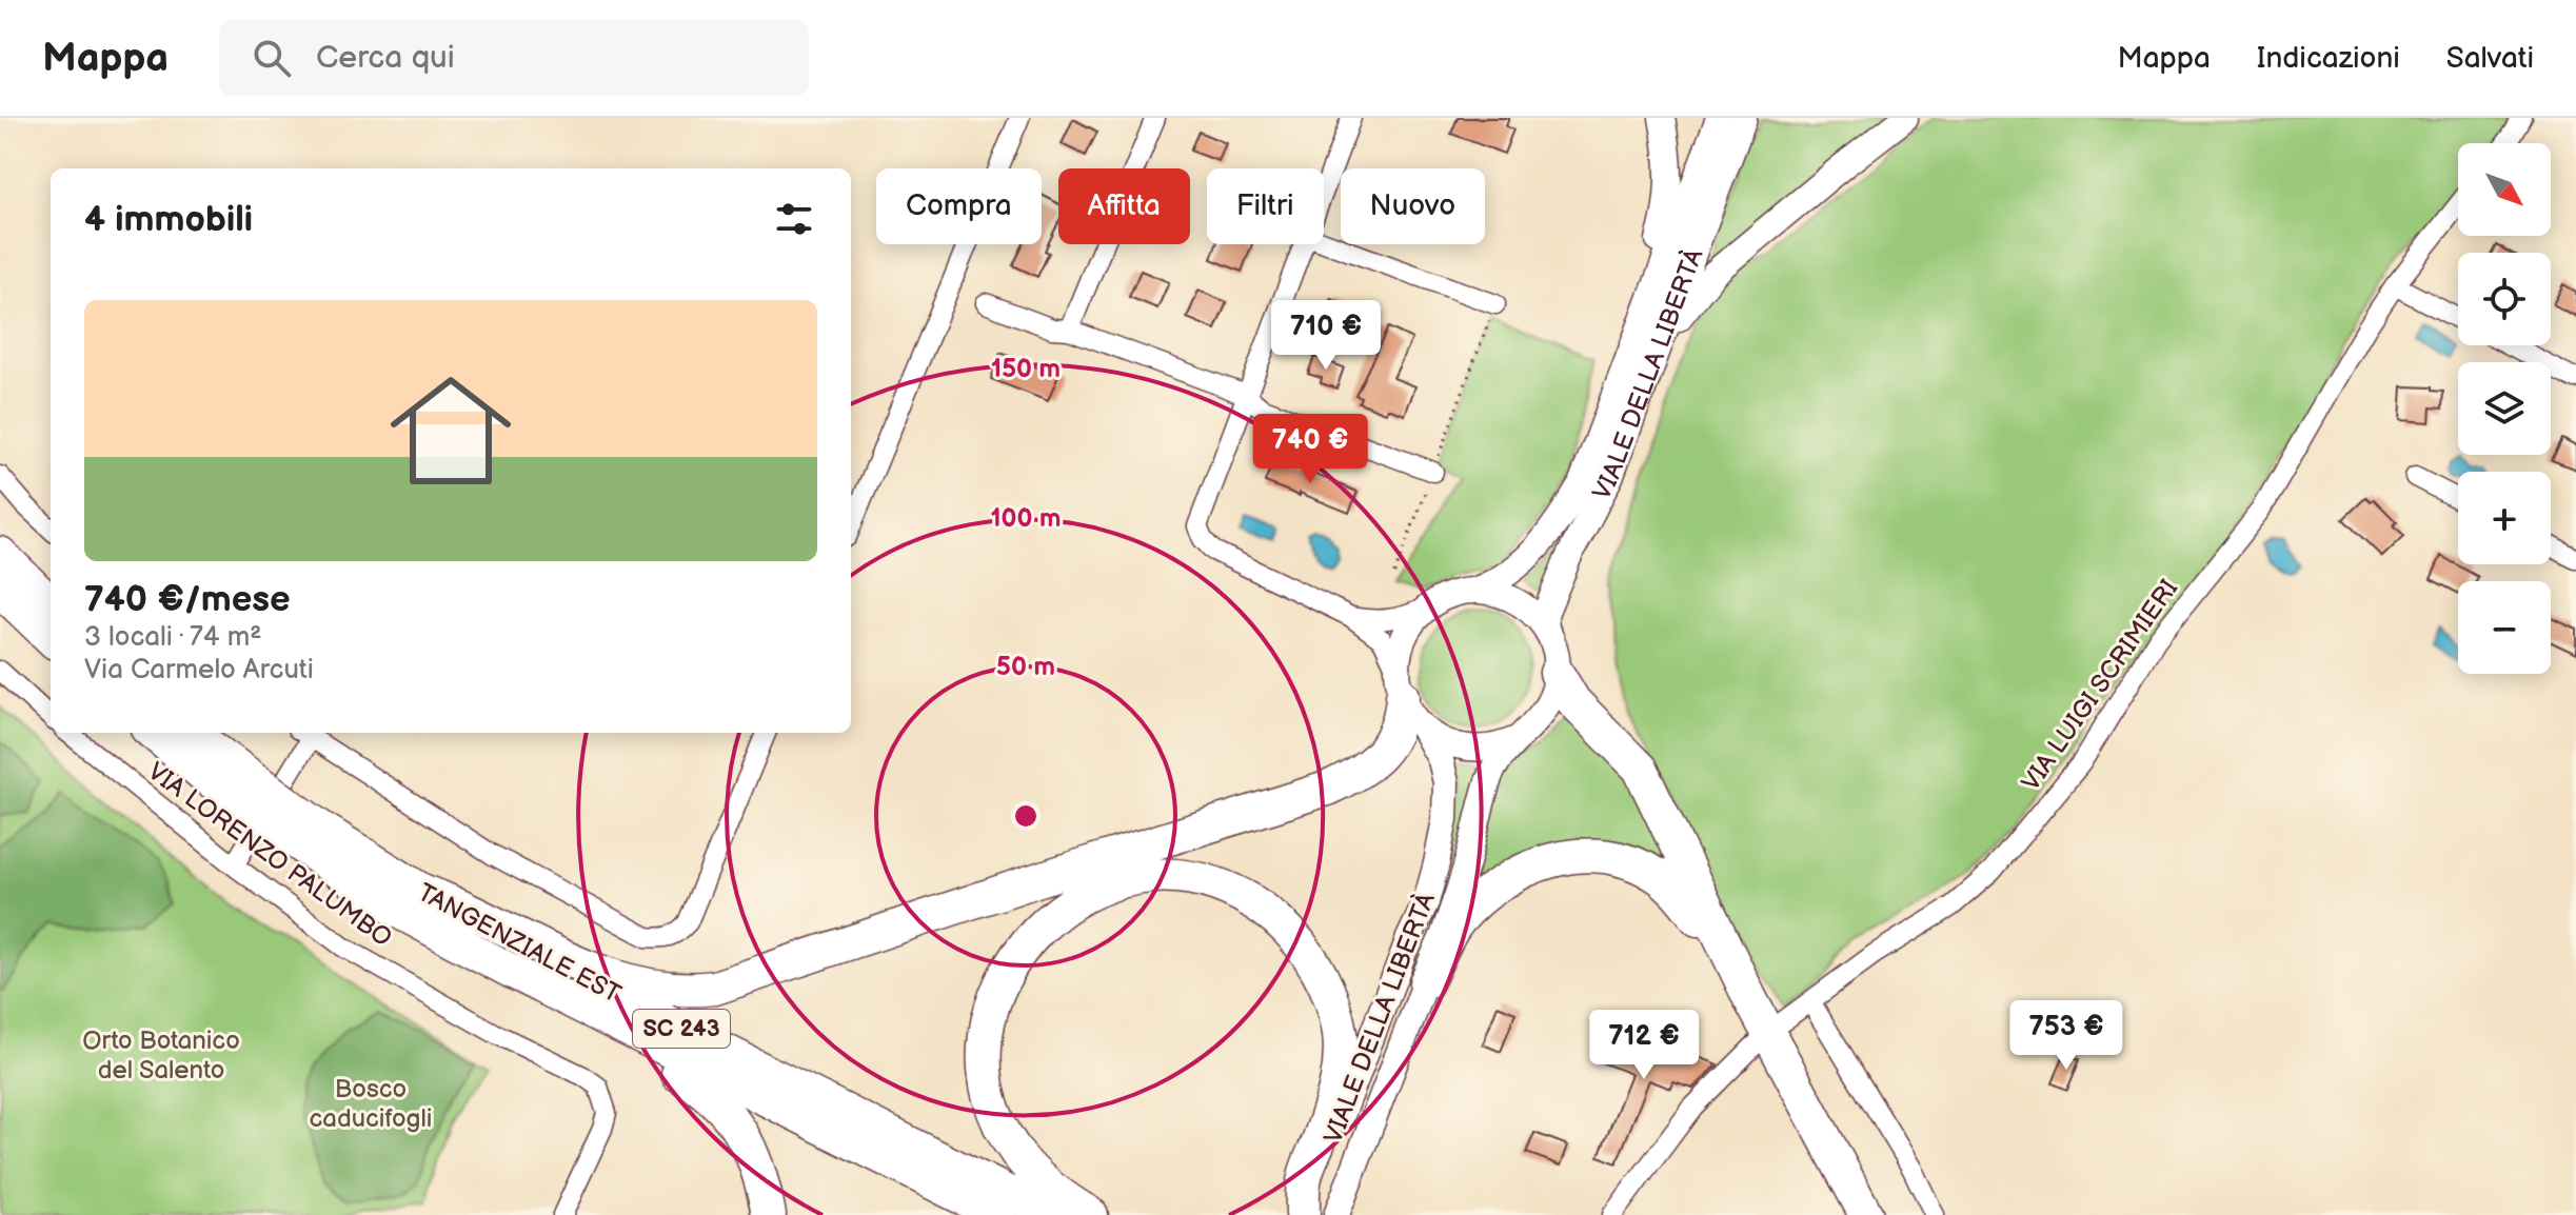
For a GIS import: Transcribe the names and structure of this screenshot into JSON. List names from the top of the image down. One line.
{"streets":{"highway":["TANGENZIALE EST","SC 243"],"main road":["VIALE DELLA LIBERTÀ"],"street":["VIA LUIGI SCRIMIERI","VIA LORENZO PALUMBO"]},"parks":["Orto Botanico del Salento","Bosco caducifogli"],"north":"bottom right","page":{"header":"Mappa","search":"Cerca qui","nav":["Mappa","Indicazioni","Salvati"],"map_buttons":["+","−"],"chip":["Compra","Affitta","Filtri","Nuovo"],"heading":"4 immobili","list":[{"name":"740 €/mese","note":"3 locali · 74 m² · Via Carmelo Arcuti"}],"price":["710 €","740 €","753 €","712 €"]},"rings":["150 m","100 m","50 m"]}
